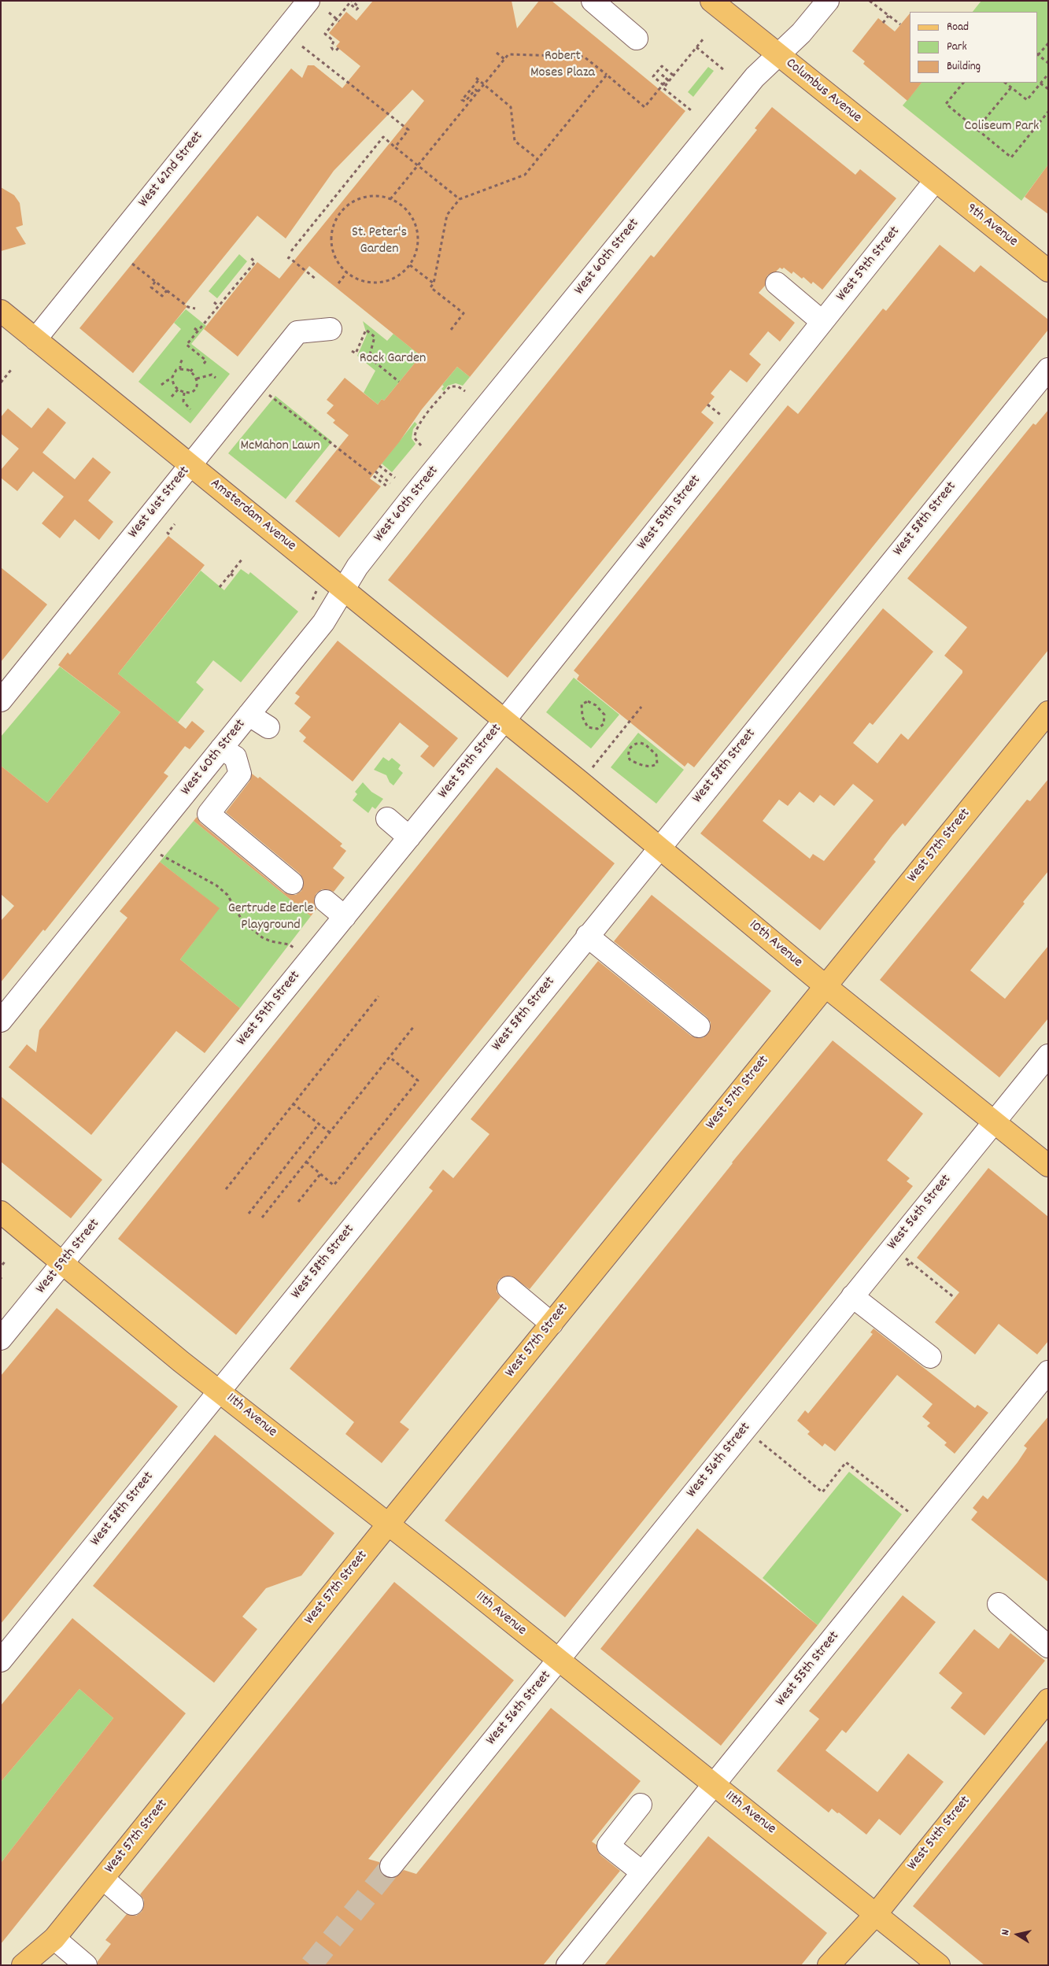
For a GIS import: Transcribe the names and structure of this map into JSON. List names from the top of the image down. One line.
{"streets":{"main road":["Columbus Avenue","9th Avenue","Amsterdam Avenue","West 57th Street","10th Avenue","11th Avenue","West 54th Street"],"street":["West 62nd Street","West 60th Street","West 59th Street","West 61st Street","West 58th Street","West 56th Street","West 55th Street"]},"crossings":[["Columbus Avenue","9th Avenue"],["Columbus Avenue","West 60th Street"],["Columbus Avenue","West 59th Street"],["West 62nd Street","Amsterdam Avenue"],["9th Avenue","West 59th Street"],["West 60th Street","Amsterdam Avenue"],["West 59th Street","Amsterdam Avenue"],["West 59th Street","10th Avenue"],["West 59th Street","11th Avenue"],["West 61st Street","Amsterdam Avenue"],["Amsterdam Avenue","10th Avenue"],["West 58th Street","10th Avenue"],["West 58th Street","11th Avenue"],["West 57th Street","10th Avenue"],["West 57th Street","11th Avenue"],["10th Avenue","West 56th Street"],["West 56th Street","11th Avenue"],["11th Avenue","West 55th Street"],["11th Avenue","West 54th Street"]],"parks":["Robert Moses Plaza","Coliseum Park","St. Peter's Garden","Rock Garden","McMahon Lawn","Gertrude Ederle Playground"],"legend":["Road","Park","Building"],"north":"left"}
